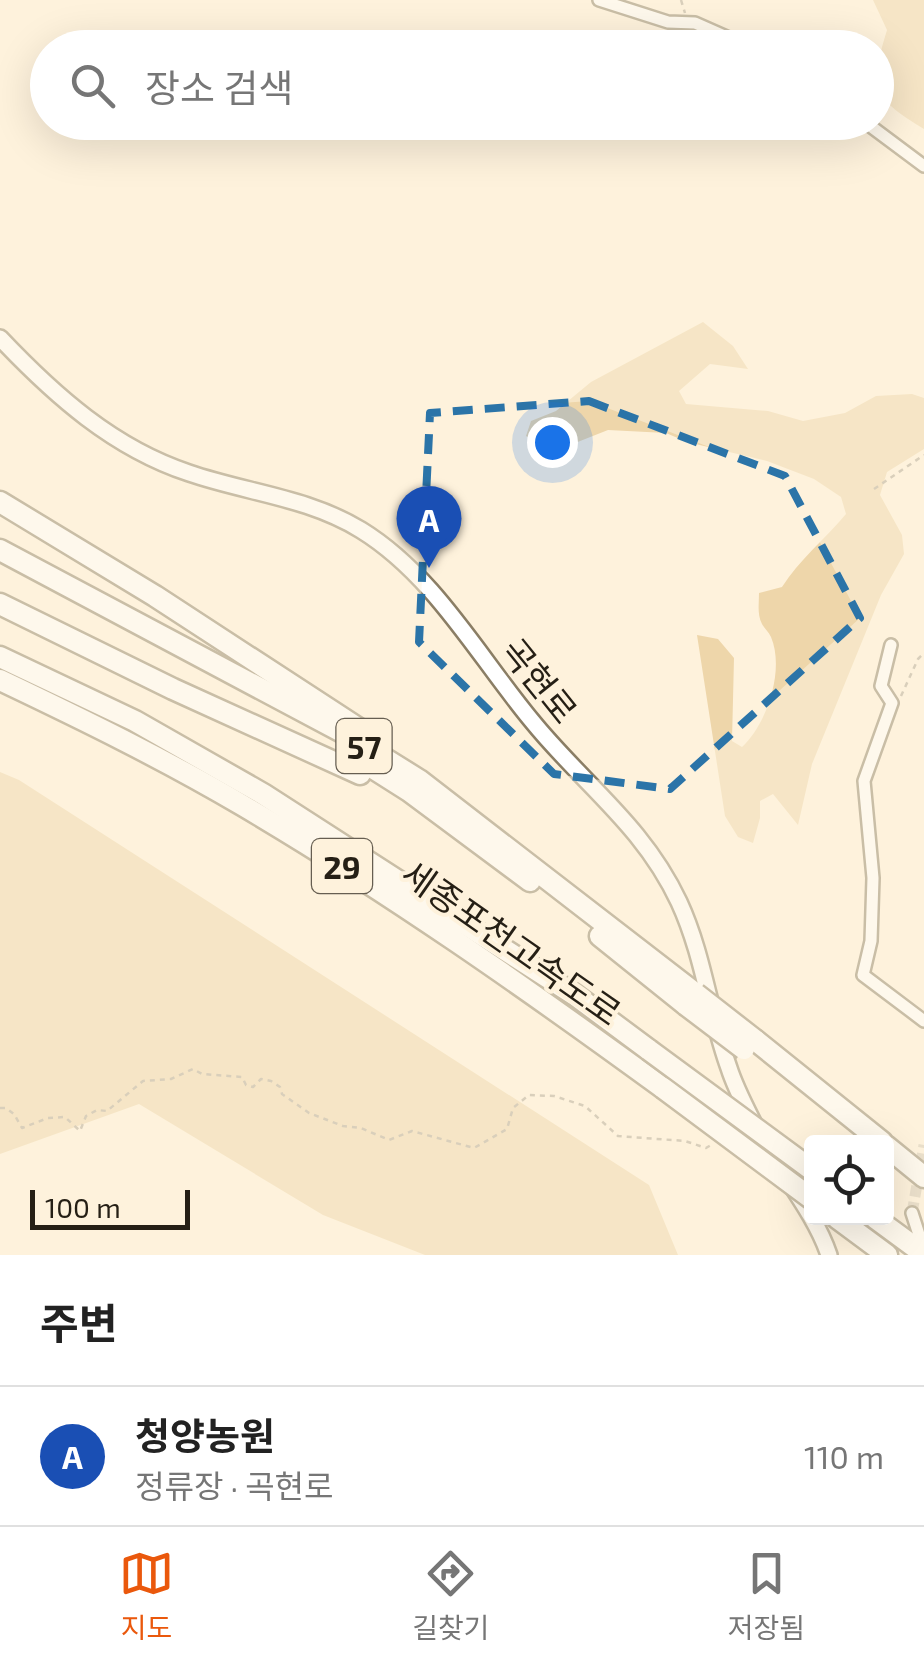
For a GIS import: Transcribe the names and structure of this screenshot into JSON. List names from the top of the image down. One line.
{"streets":{"highway":["57","29","세종포천고속도로"],"main road":["곡현로"]},"scale_bar":"100 m","page":{"search":"장소 검색","pins":"A","scale":"100 m","heading":"주변","list":[{"mark":"A","name":"청양농원","note":"정류장 · 곡현로","value":"110 m"}],"nav":["지도","길찾기","저장됨"]}}
